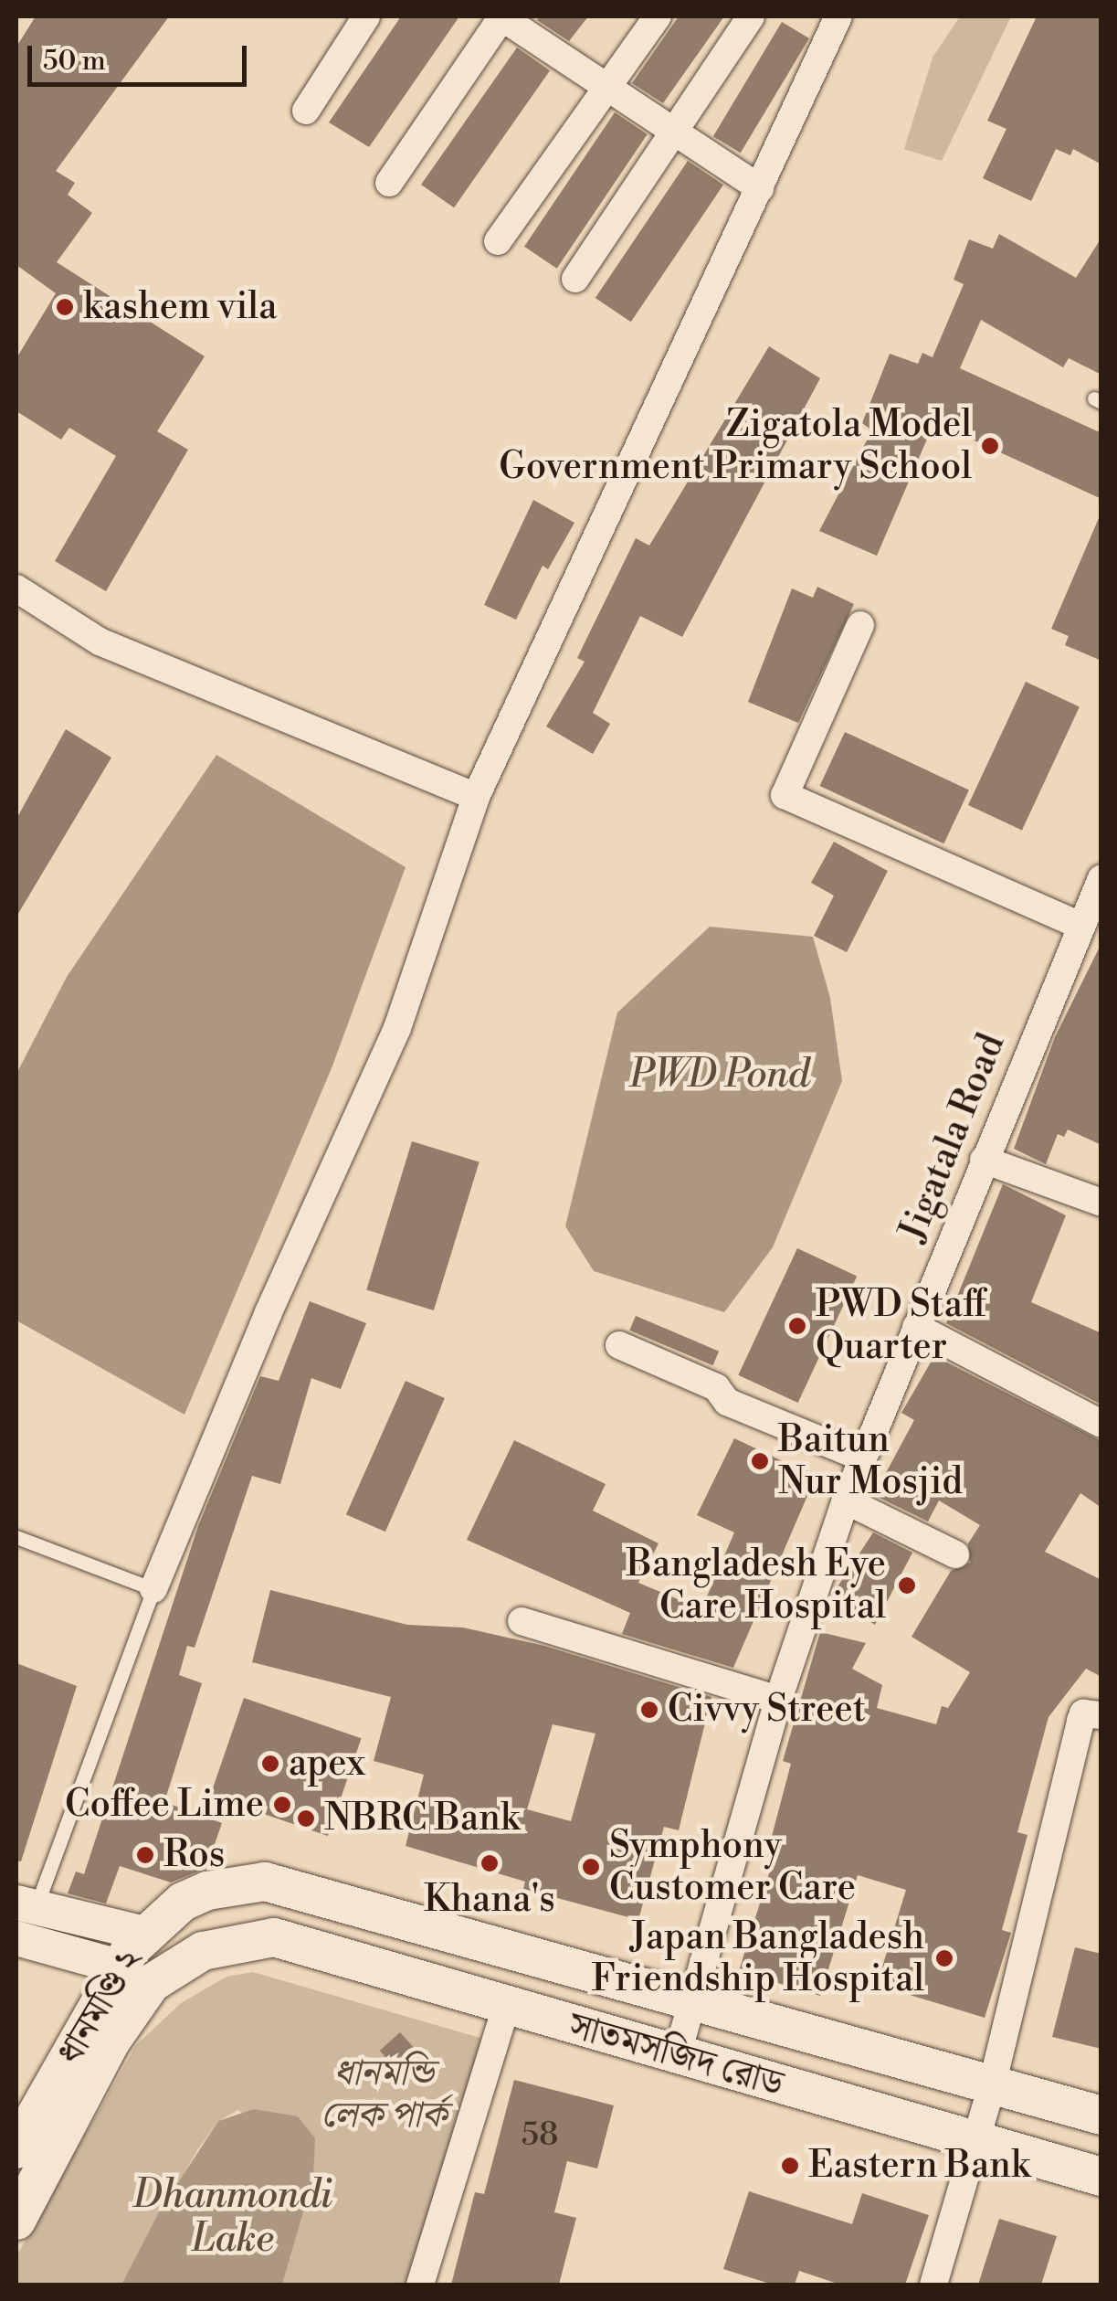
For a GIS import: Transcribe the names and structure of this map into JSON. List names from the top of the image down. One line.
{"streets":{"main road":["ধানমণ্ডি ২","সাতমসজিদ রোড"],"street":["Jigatala Road"]},"crossings":[["Jigatala Road","সাতমসজিদ রোড"],["ধানমণ্ডি ২","সাতমসজিদ রোড"]],"water":["PWD Pond","Dhanmondi Lake"],"parks":["ধানমন্ডি লেক পার্ক"],"places":["kashem vila","Zigatola Model Government Primary School","PWD Staff Quarter","Baitun Nur Mosjid","Bangladesh Eye Care Hospital","Civvy Street","apex","Coffee Lime","NBRC Bank","Ros","Khana's","Symphony Customer Care","Japan Bangladesh Friendship Hospital","Eastern Bank"],"house_numbers":["58"],"scale_bar":"50 m"}
